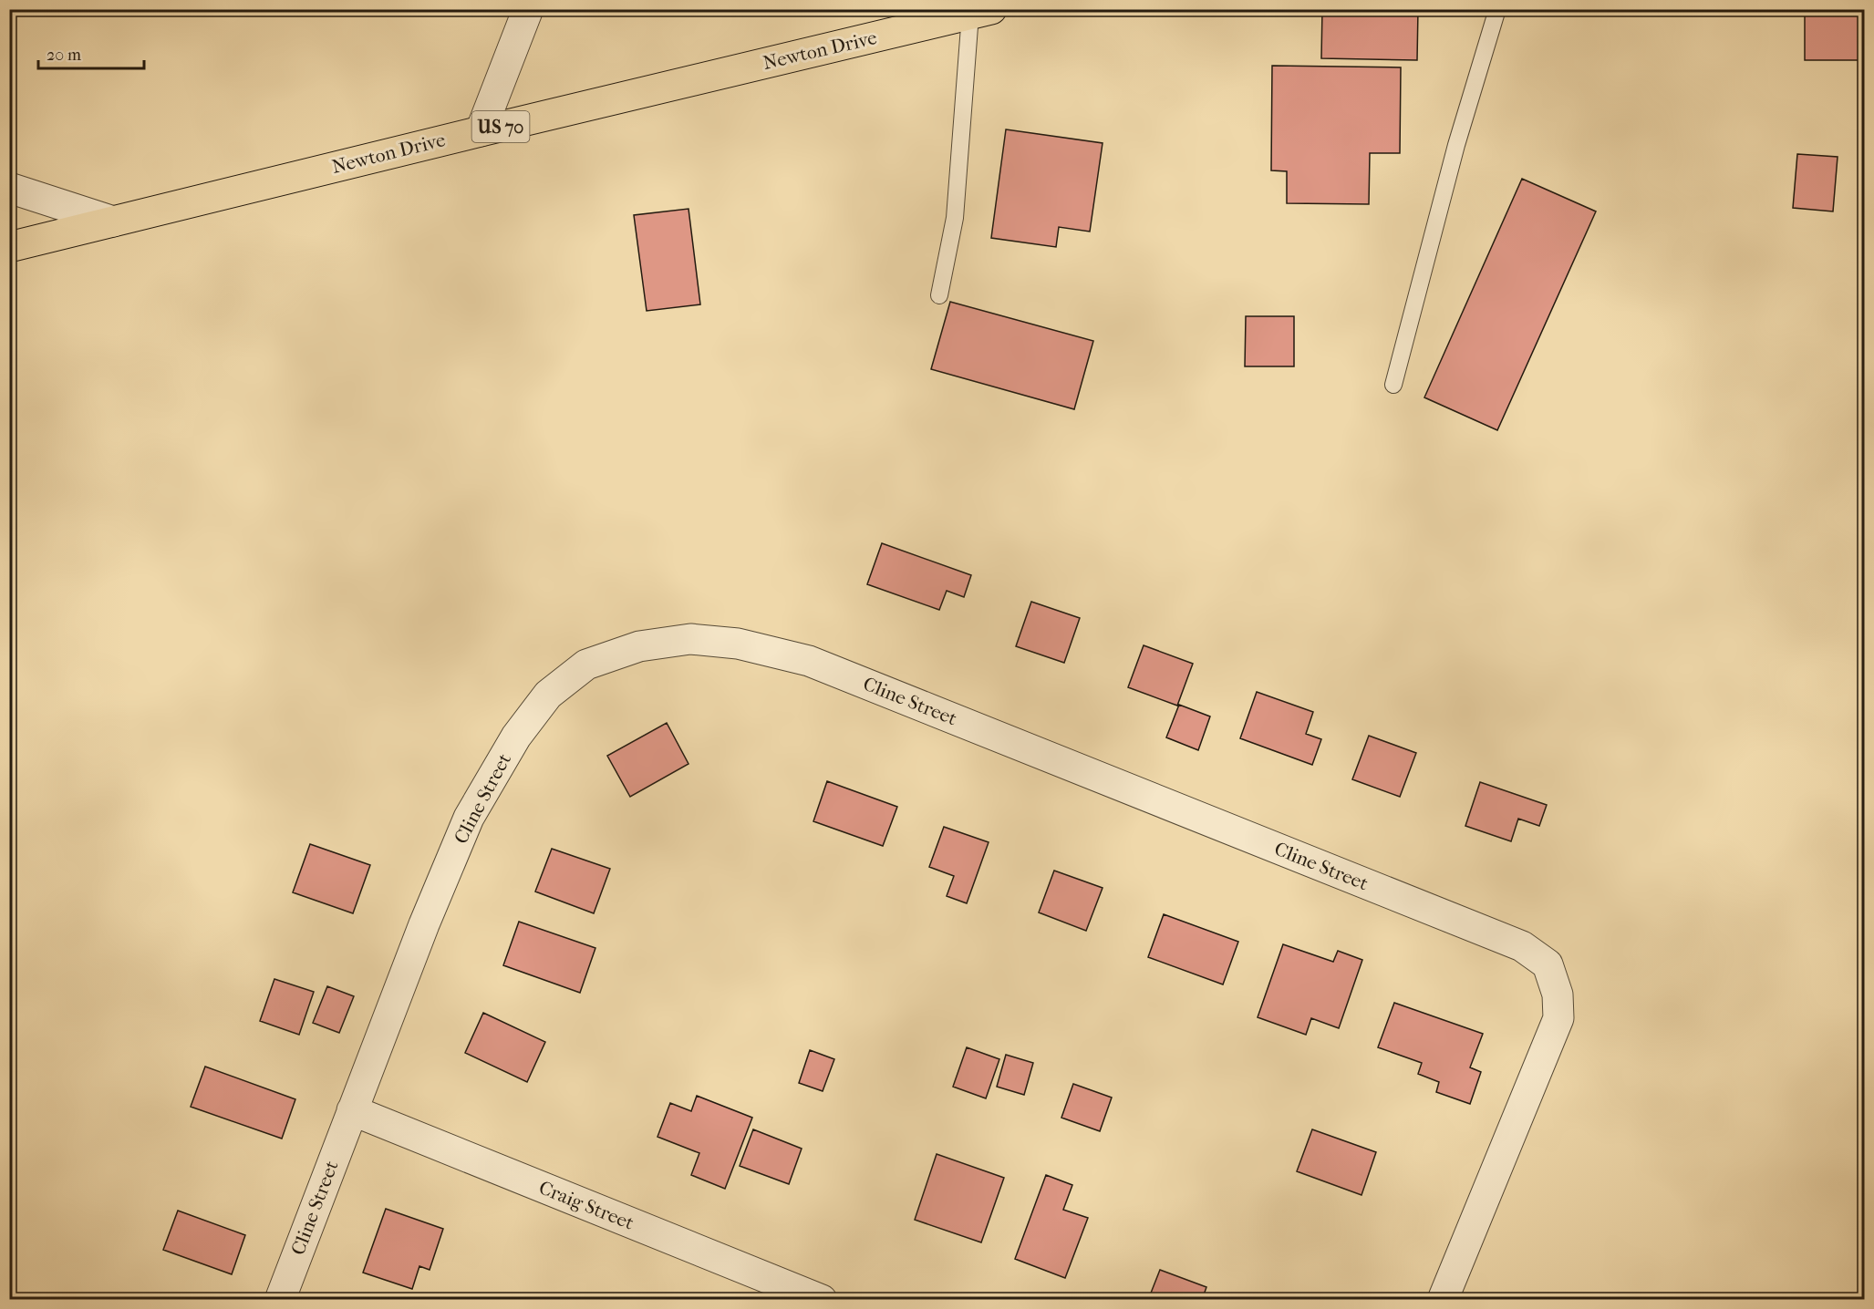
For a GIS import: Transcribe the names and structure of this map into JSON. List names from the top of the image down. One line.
{"streets":{"main road":["Newton Drive","US 70"],"street":["Cline Street","Craig Street"]},"crossings":[["Cline Street","Craig Street"]],"scale_bar":"20 m"}
